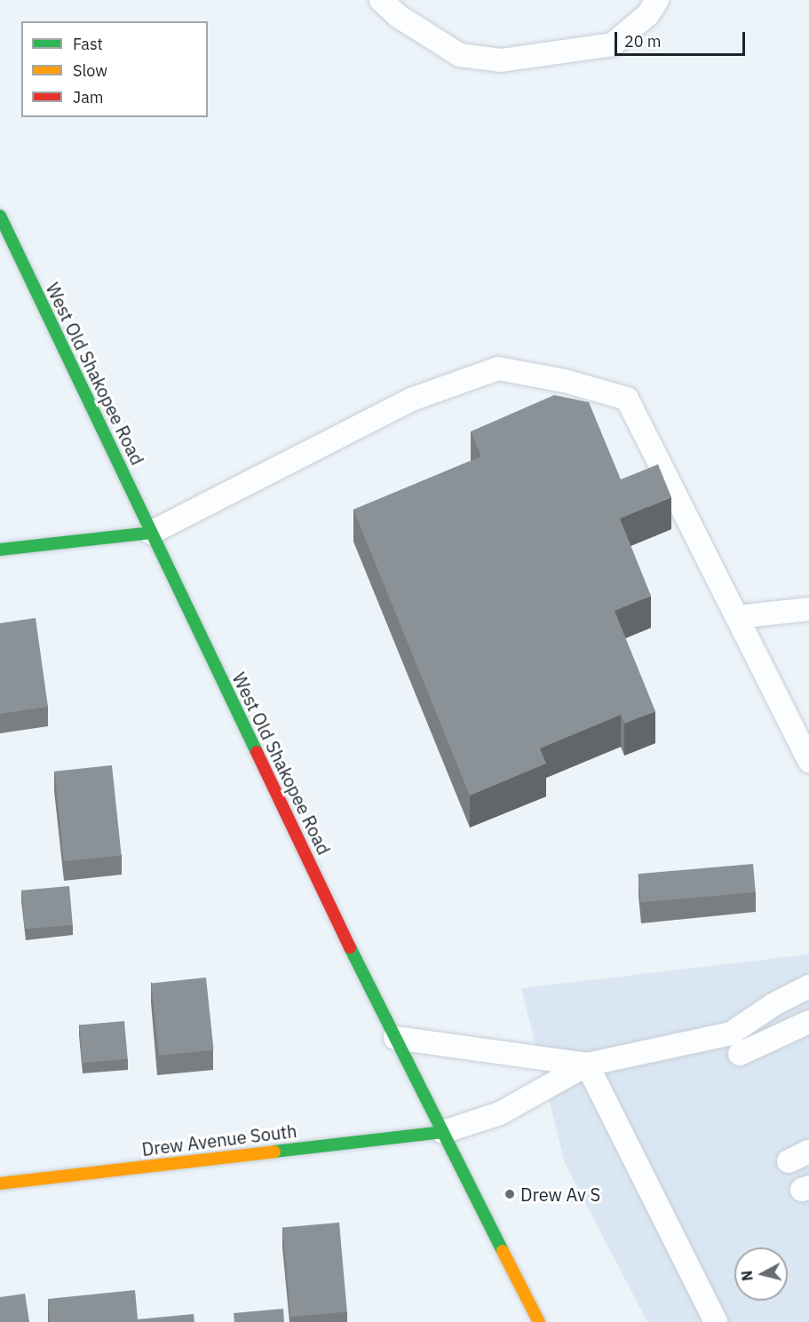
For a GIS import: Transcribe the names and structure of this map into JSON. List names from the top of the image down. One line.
{"streets":{"main road":["West Old Shakopee Road","Drew Avenue South"]},"crossings":[["West Old Shakopee Road","Drew Avenue South"]],"places":["Drew Av S"],"legend":["Fast","Slow","Jam"],"scale_bar":"20 m","north":"left"}
